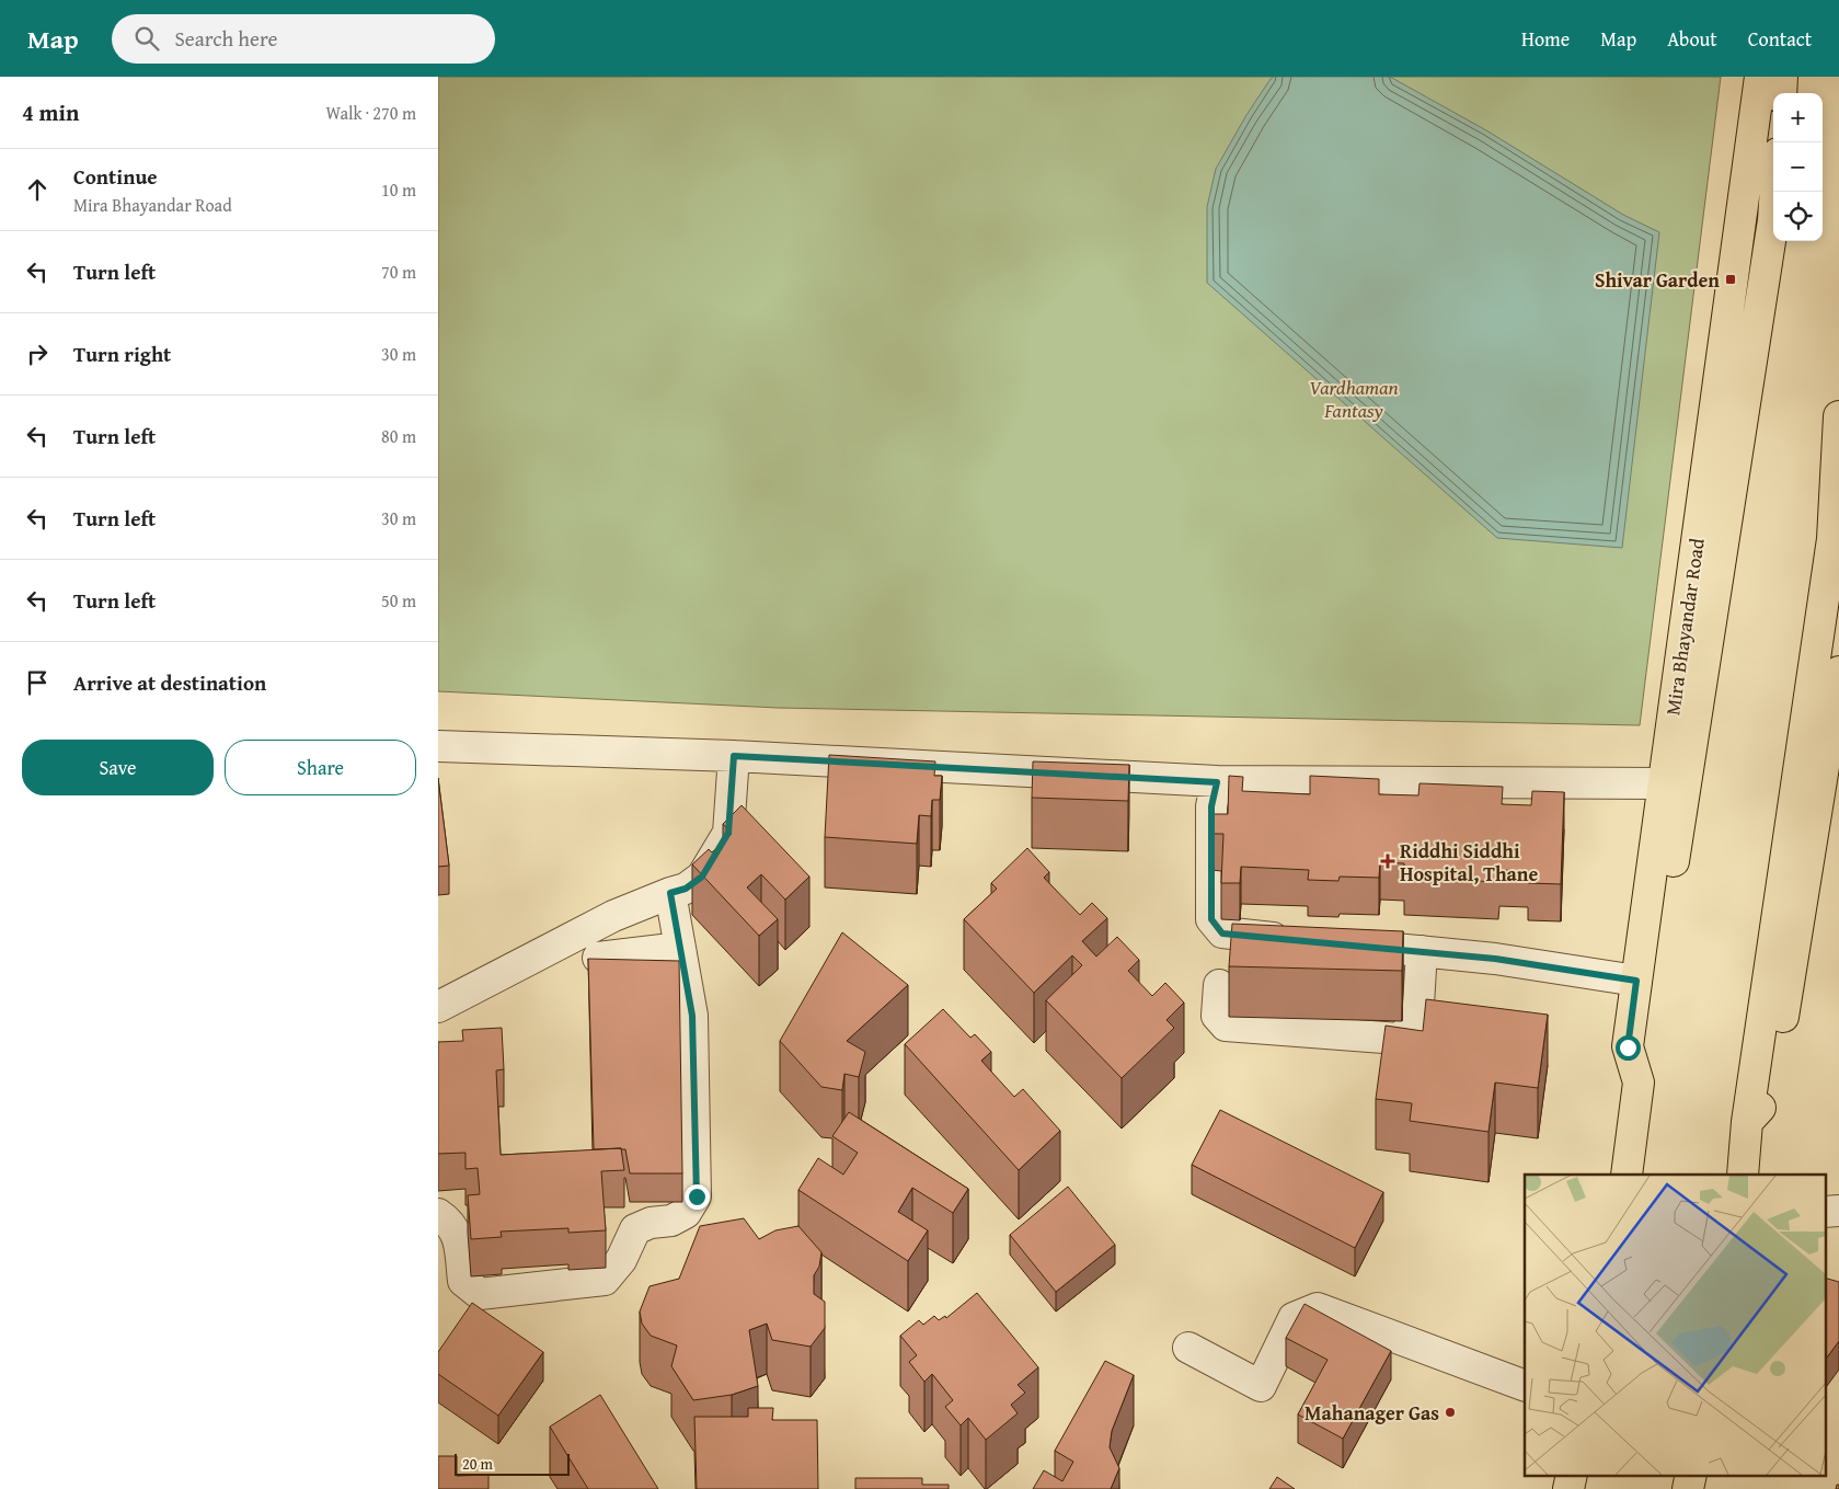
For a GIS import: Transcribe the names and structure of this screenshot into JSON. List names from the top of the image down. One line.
{"streets":{"main road":["Mira Bhayandar Road"]},"parks":["Vardhaman Fantasy"],"places":{"transit":["Shivar Garden"],"health":["Riddhi Siddhi Hospital, Thane"],"other":["Mahanager Gas"]},"scale_bar":"20 m","page":{"header":"Map","search":"Search here","nav":["Home","Map","About","Contact"],"heading":["4 min","Walk · 270 m"],"map_buttons":["+","−"],"list":[["Continue","Mira Bhayandar Road","10 m"],["Turn left","70 m"],["Turn right","30 m"],["Turn left","80 m"],["Turn left","30 m"],["Turn left","50 m"],"Arrive at destination"],"buttons":["Save","Share"],"scale":"20 m"}}
